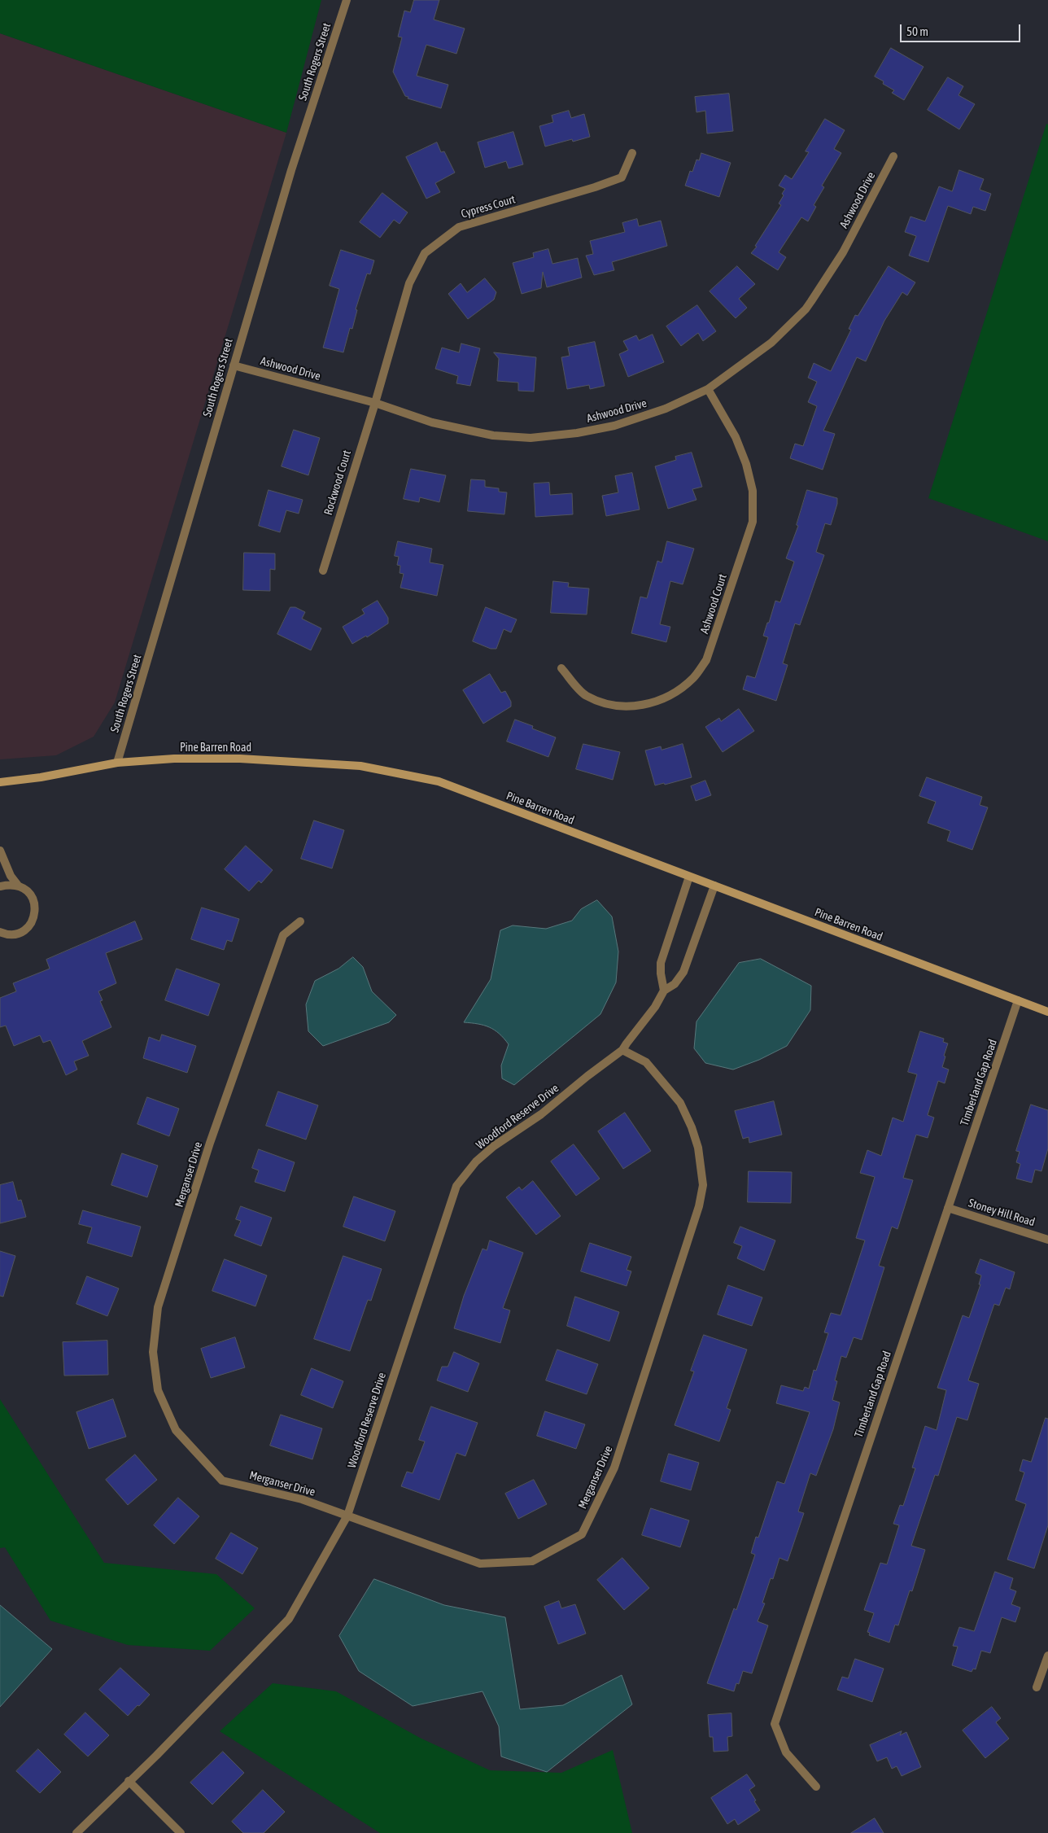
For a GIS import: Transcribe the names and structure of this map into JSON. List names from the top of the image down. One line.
{"streets":{"main road":["Pine Barren Road"],"street":["South Rogers Street","Ashwood Drive","Cypress Court","Rockwood Court","Ashwood Court","Timberland Gap Road","Woodford Reserve Drive","Merganser Drive","Stoney Hill Road"]},"crossings":[["South Rogers Street","Ashwood Drive"],["South Rogers Street","Pine Barren Road"],["Ashwood Drive","Cypress Court"],["Ashwood Drive","Rockwood Court"],["Ashwood Drive","Ashwood Court"],["Cypress Court","Rockwood Court"],["Pine Barren Road","Timberland Gap Road"],["Pine Barren Road","Woodford Reserve Drive"],["Timberland Gap Road","Stoney Hill Road"],["Woodford Reserve Drive","Merganser Drive"]],"scale_bar":"50 m"}
